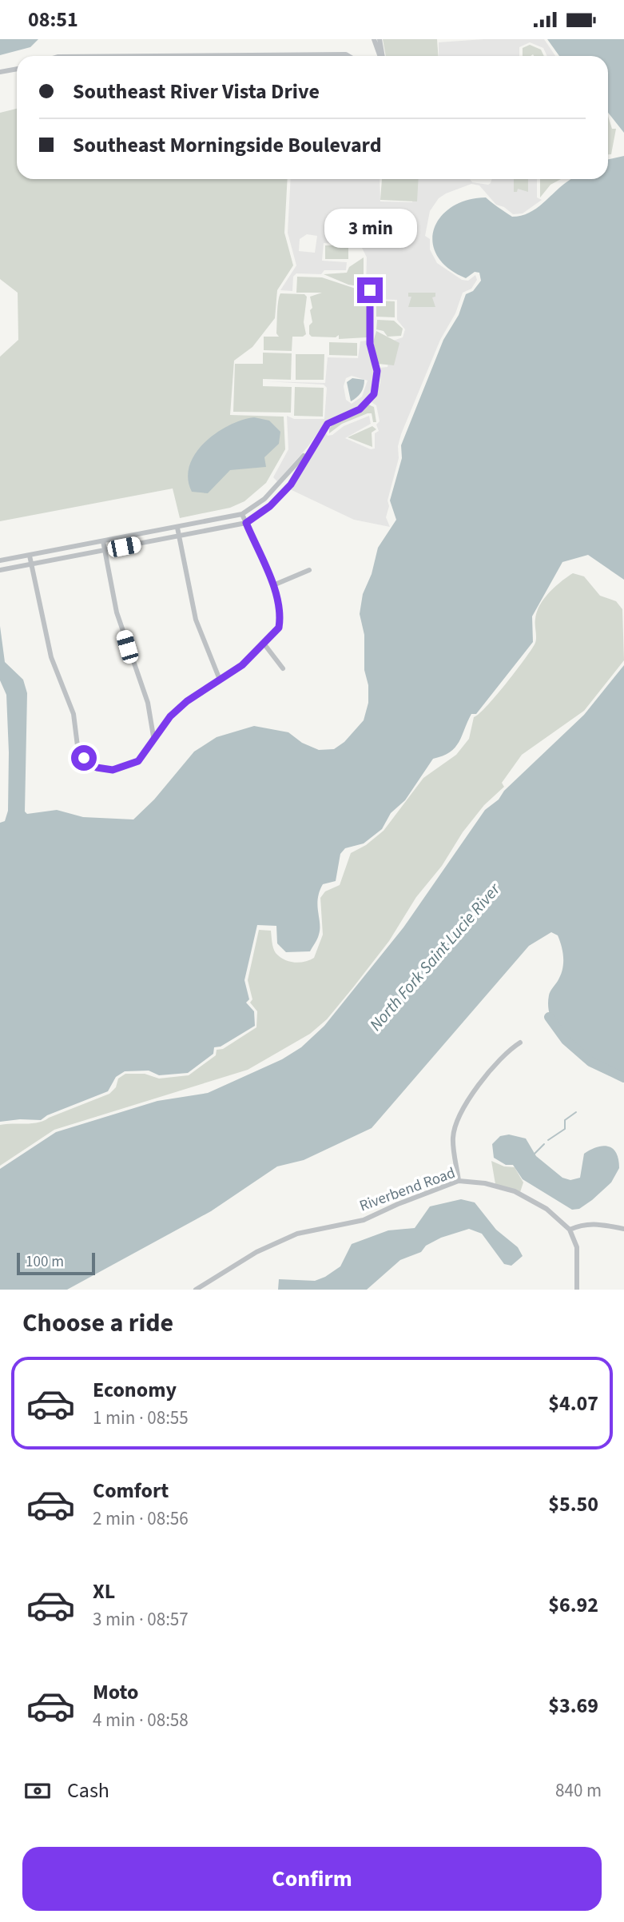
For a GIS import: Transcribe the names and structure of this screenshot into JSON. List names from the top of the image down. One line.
{"streets":{"street":["Riverbend Road"]},"water":["North Fork Saint Lucie River"],"scale_bar":"100 m","page":{"status":"08:51","banner":["Southeast River Vista Drive","Southeast Morningside Boulevard"],"bubble":"3 min","scale":"100 m","heading":"Choose a ride","list":[{"name":"Economy","note":"1 min · 08:55","value":"$4.07"},{"name":"Comfort","note":"2 min · 08:56","value":"$5.50"},{"name":"XL","note":"3 min · 08:57","value":"$6.92"},{"name":"Moto","note":"4 min · 08:58","value":"$3.69"}],"pay":["Cash","840 m"],"buttons":"Confirm"}}
